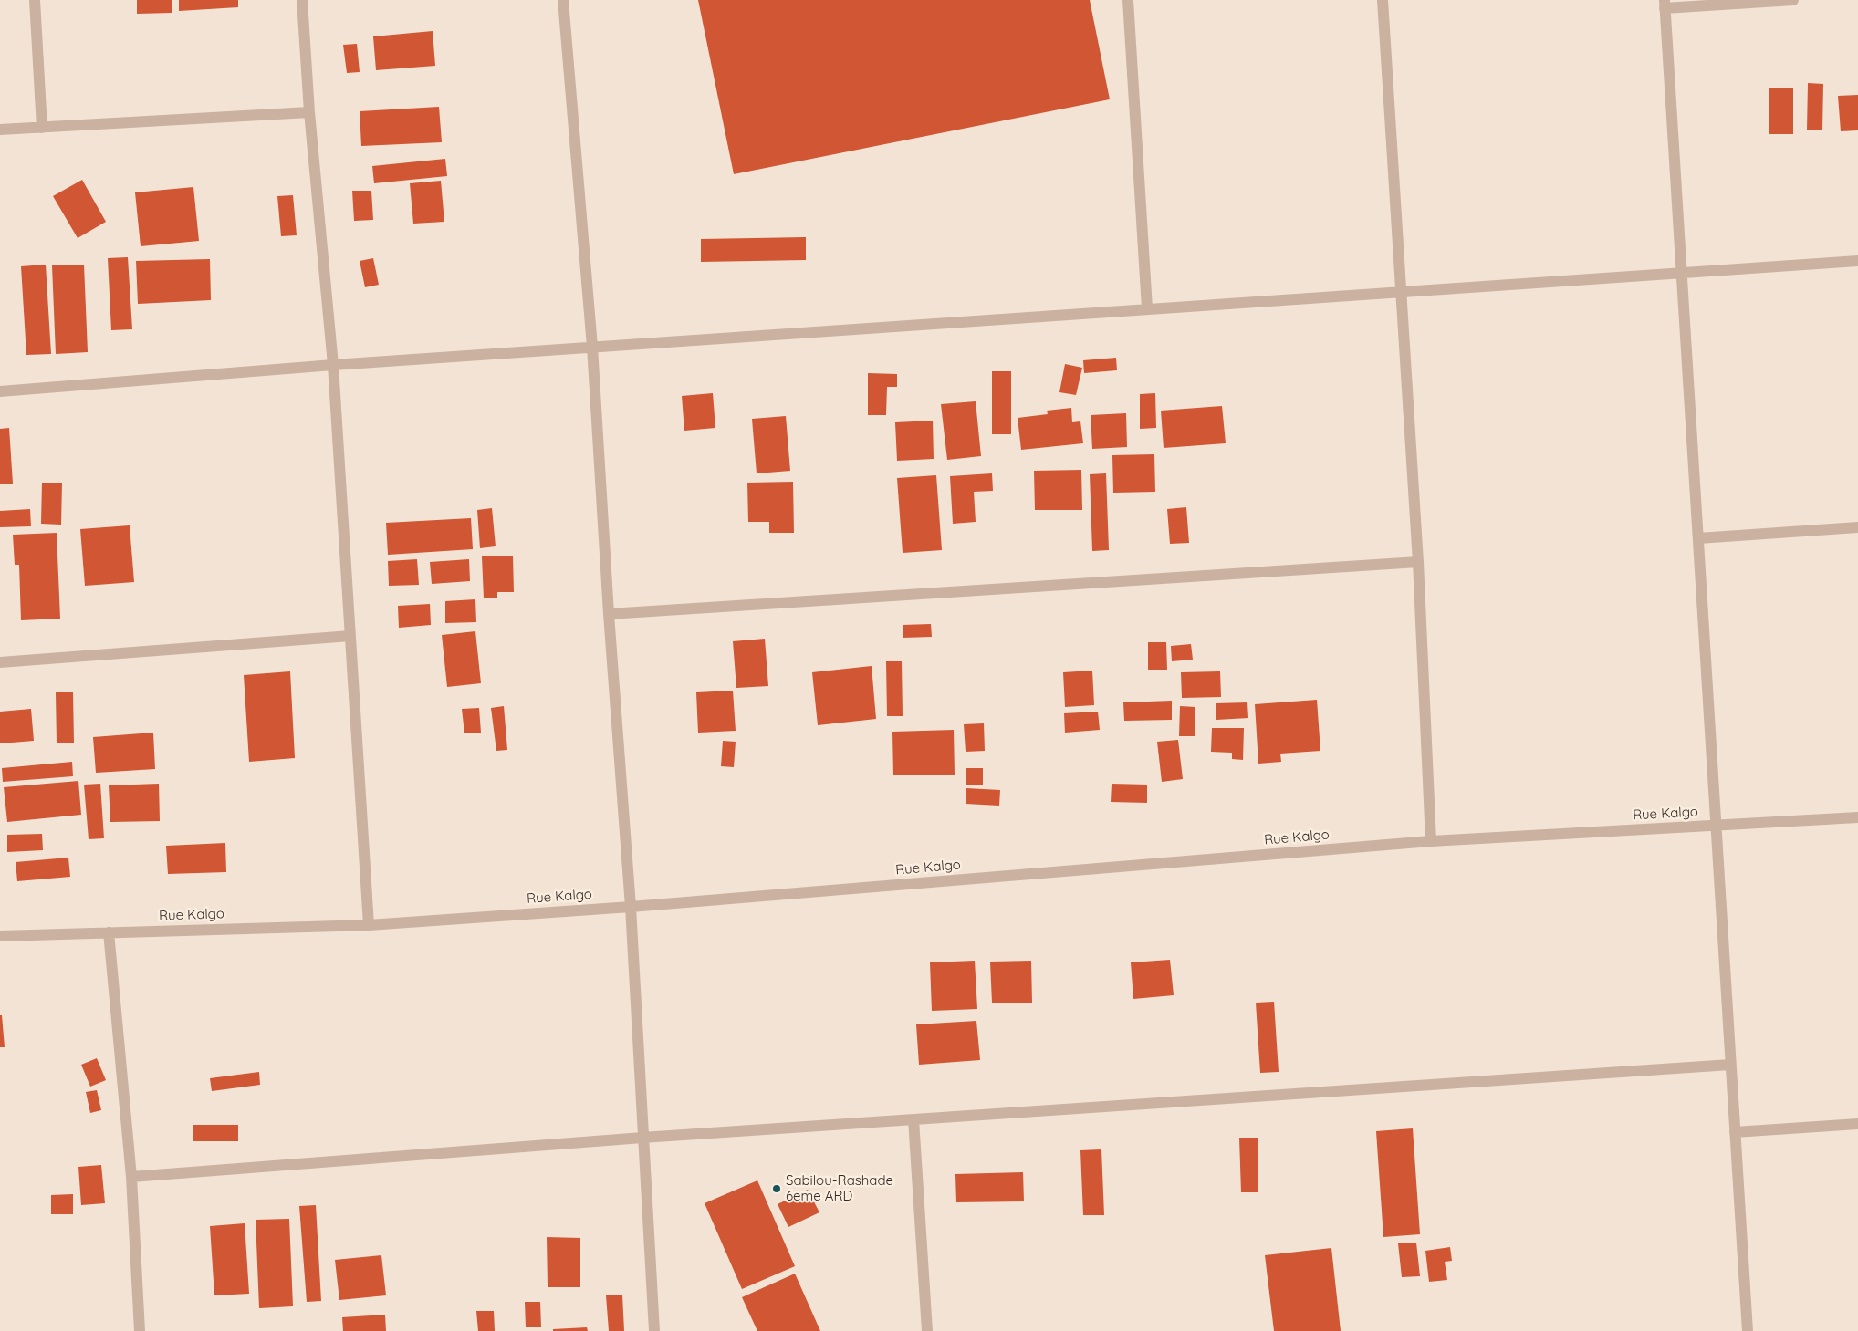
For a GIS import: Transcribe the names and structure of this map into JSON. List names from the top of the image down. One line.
{"streets":{"street":["Rue Kalgo"]},"places":["Sabilou-Rashade 6eme ARD"]}
